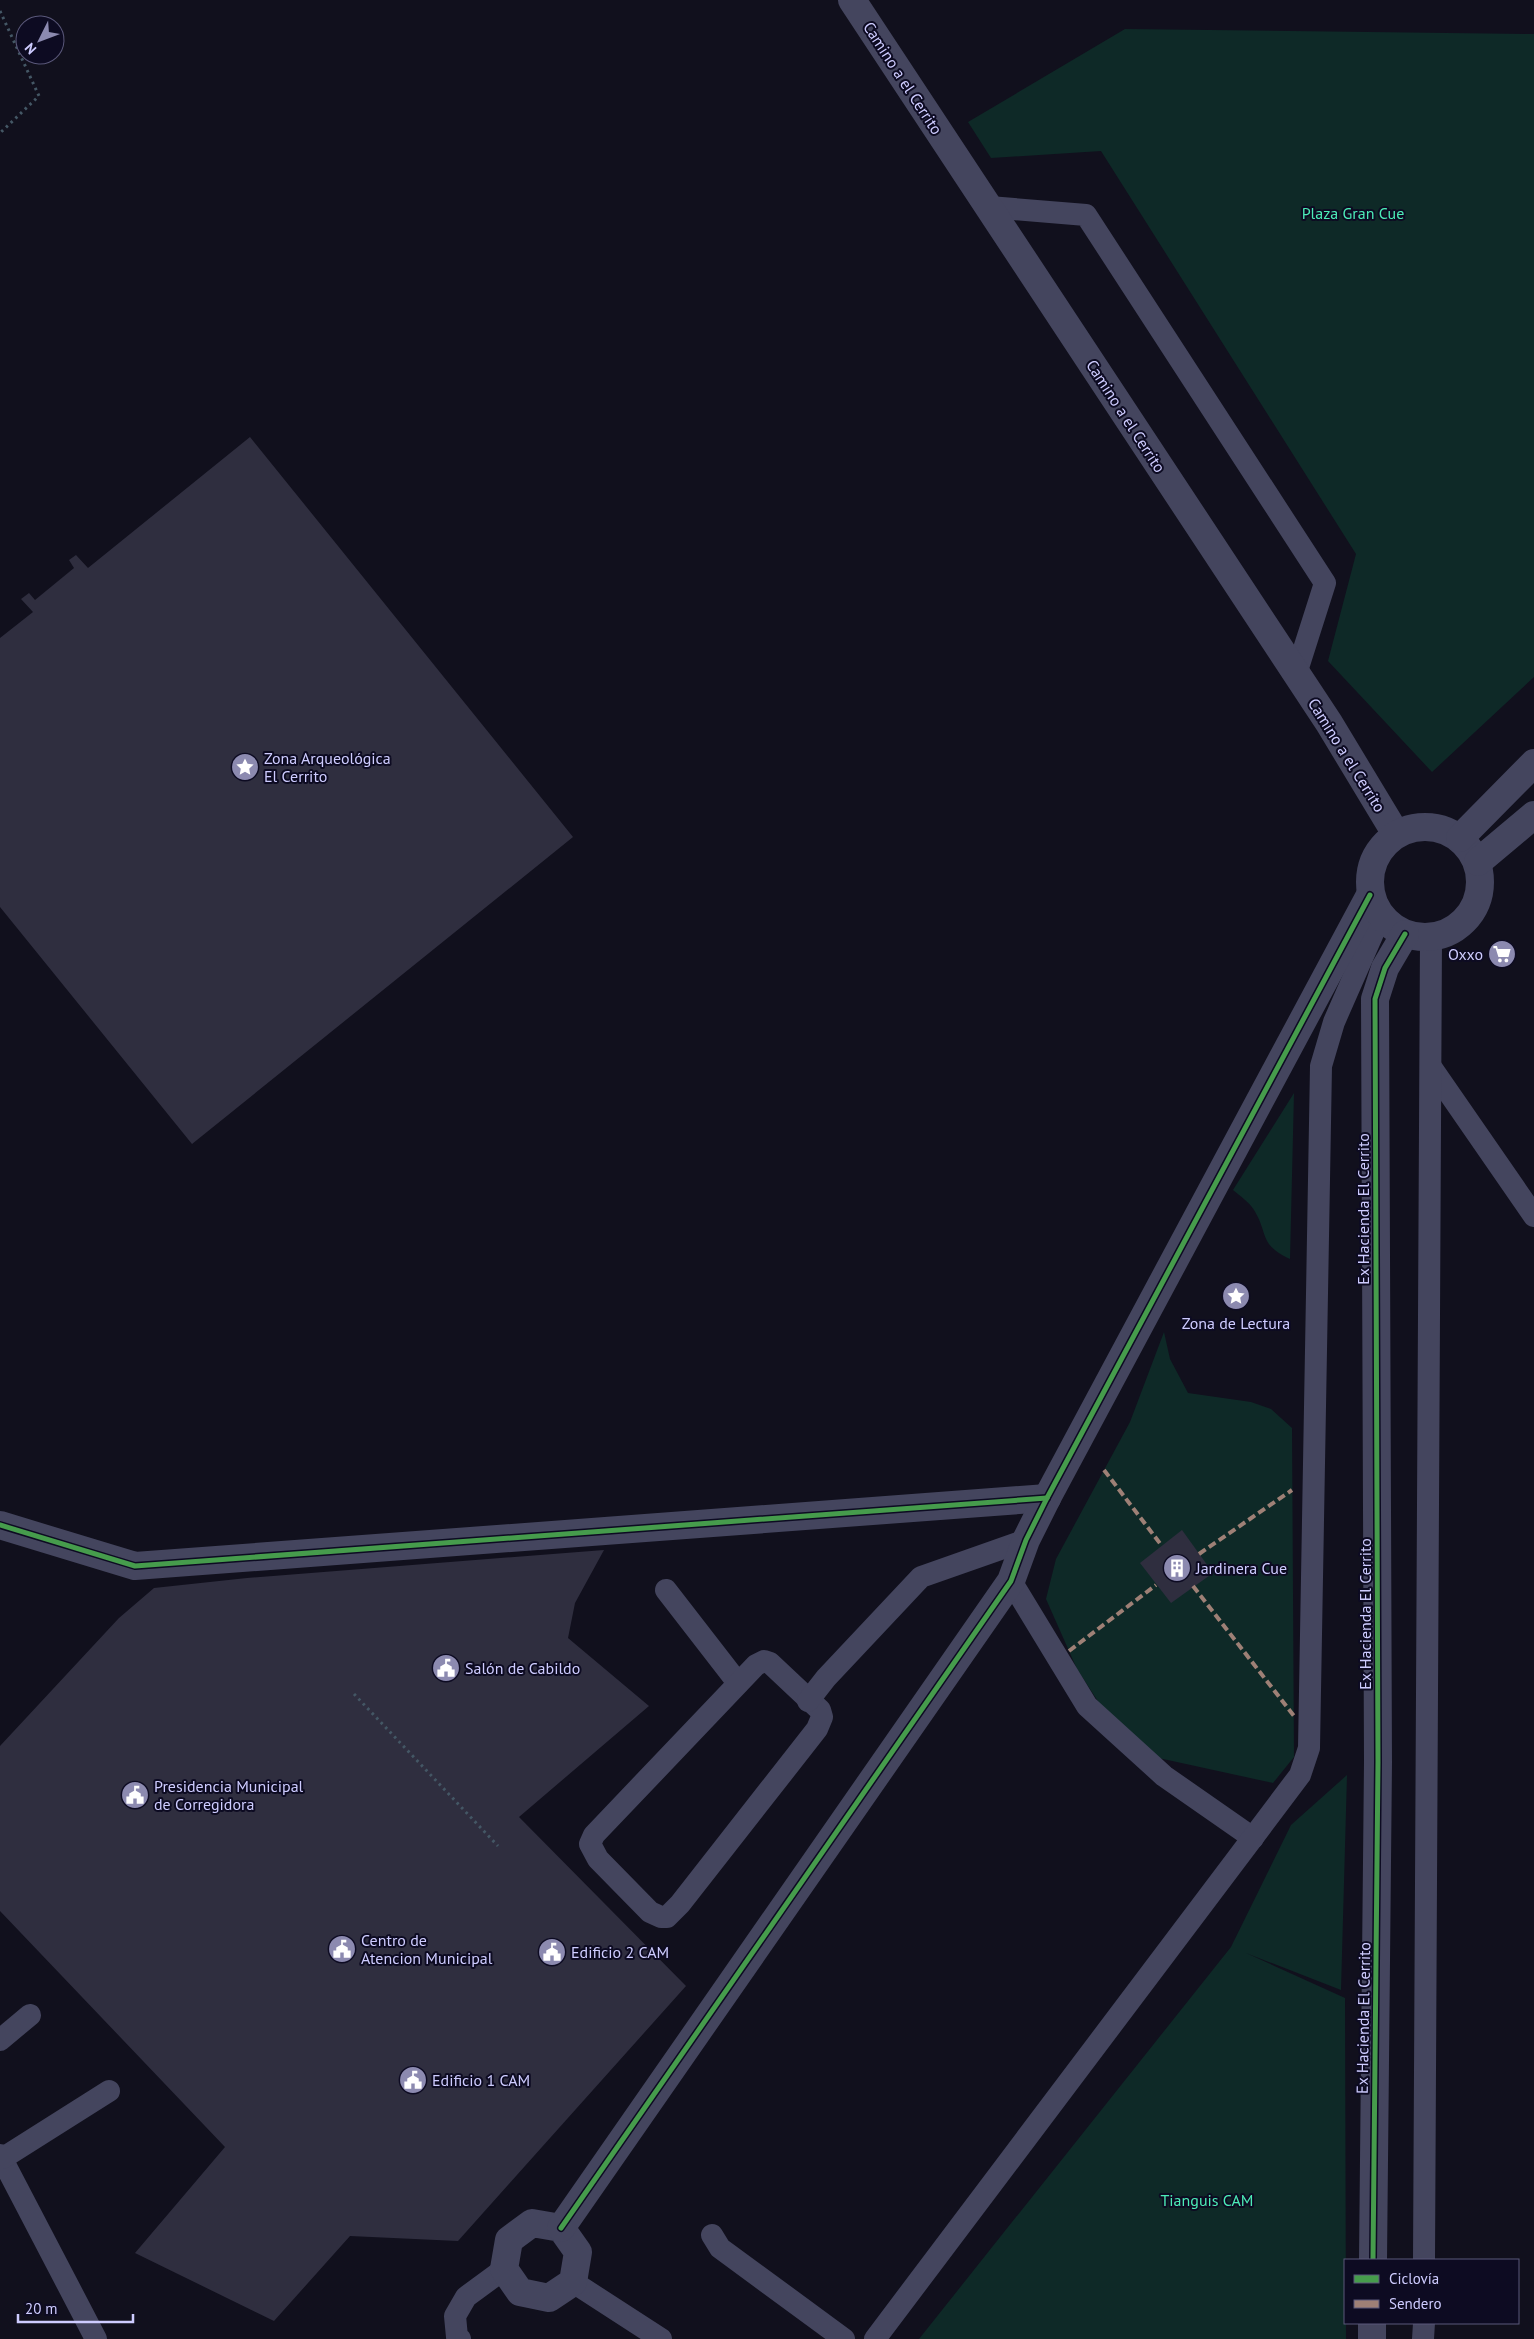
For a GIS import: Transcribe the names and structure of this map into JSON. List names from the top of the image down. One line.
{"streets":{"street":["Camino a el Cerrito","Ex Hacienda El Cerrito"]},"crossings":[["Camino a el Cerrito","Ex Hacienda El Cerrito"]],"parks":["Plaza Gran Cue","Tianguis CAM"],"places":{"place":["Zona Arqueológica El Cerrito","Zona de Lectura"],"supermarket":["Oxxo"],"building":["Jardinera Cue"],"public building":["Salón de Cabildo","Presidencia Municipal de Corregidora","Centro de Atencion Municipal","Edificio 2 CAM","Edificio 1 CAM"]},"legend":["Ciclovía","Sendero"],"scale_bar":"20 m","north":"bottom left"}
